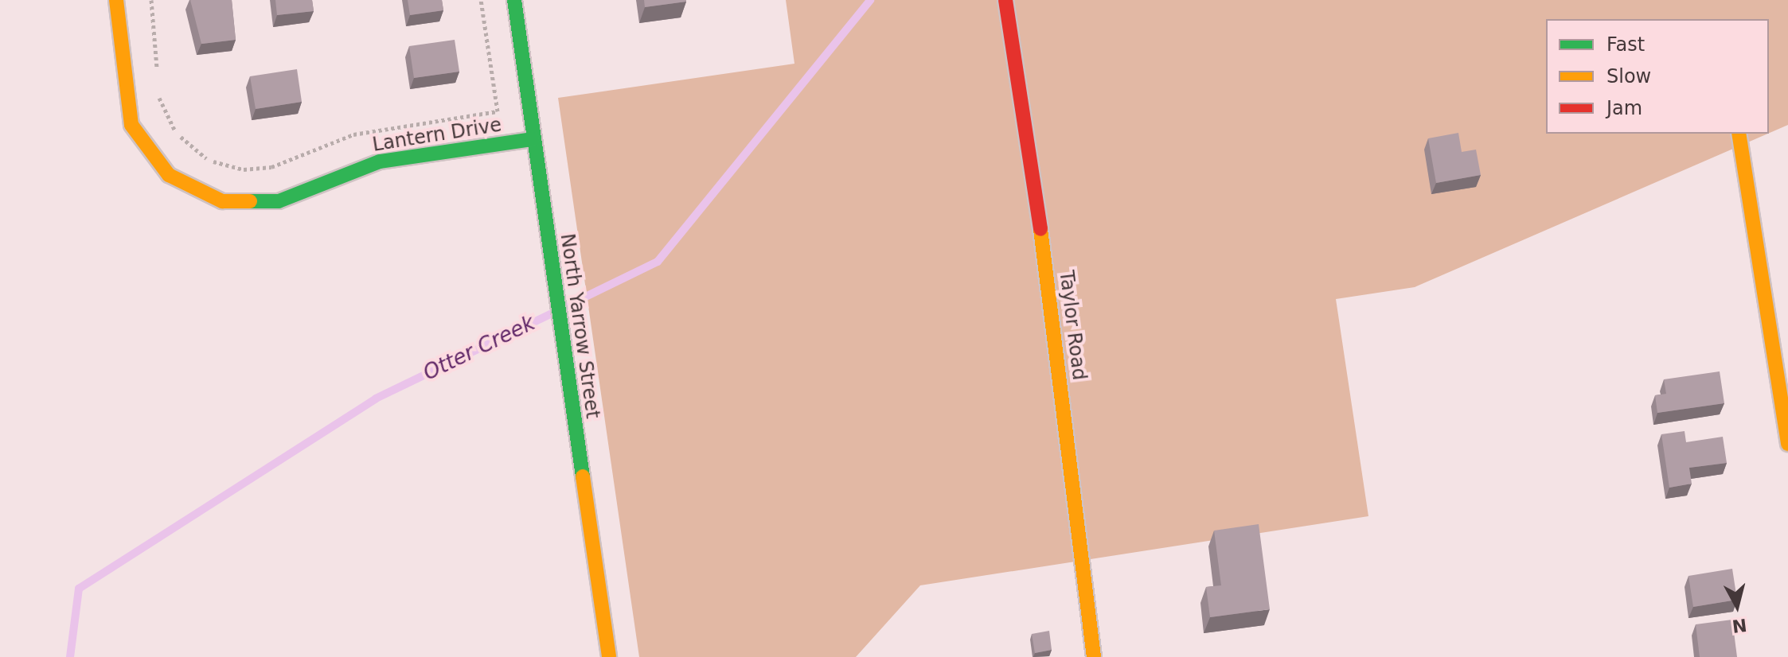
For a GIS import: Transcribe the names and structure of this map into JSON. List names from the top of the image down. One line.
{"streets":{"street":["Lantern Drive","Taylor Road","North Yarrow Street"]},"crossings":[["Lantern Drive","North Yarrow Street"]],"water":["Otter Creek"],"legend":["Fast","Slow","Jam"],"north":"bottom"}
